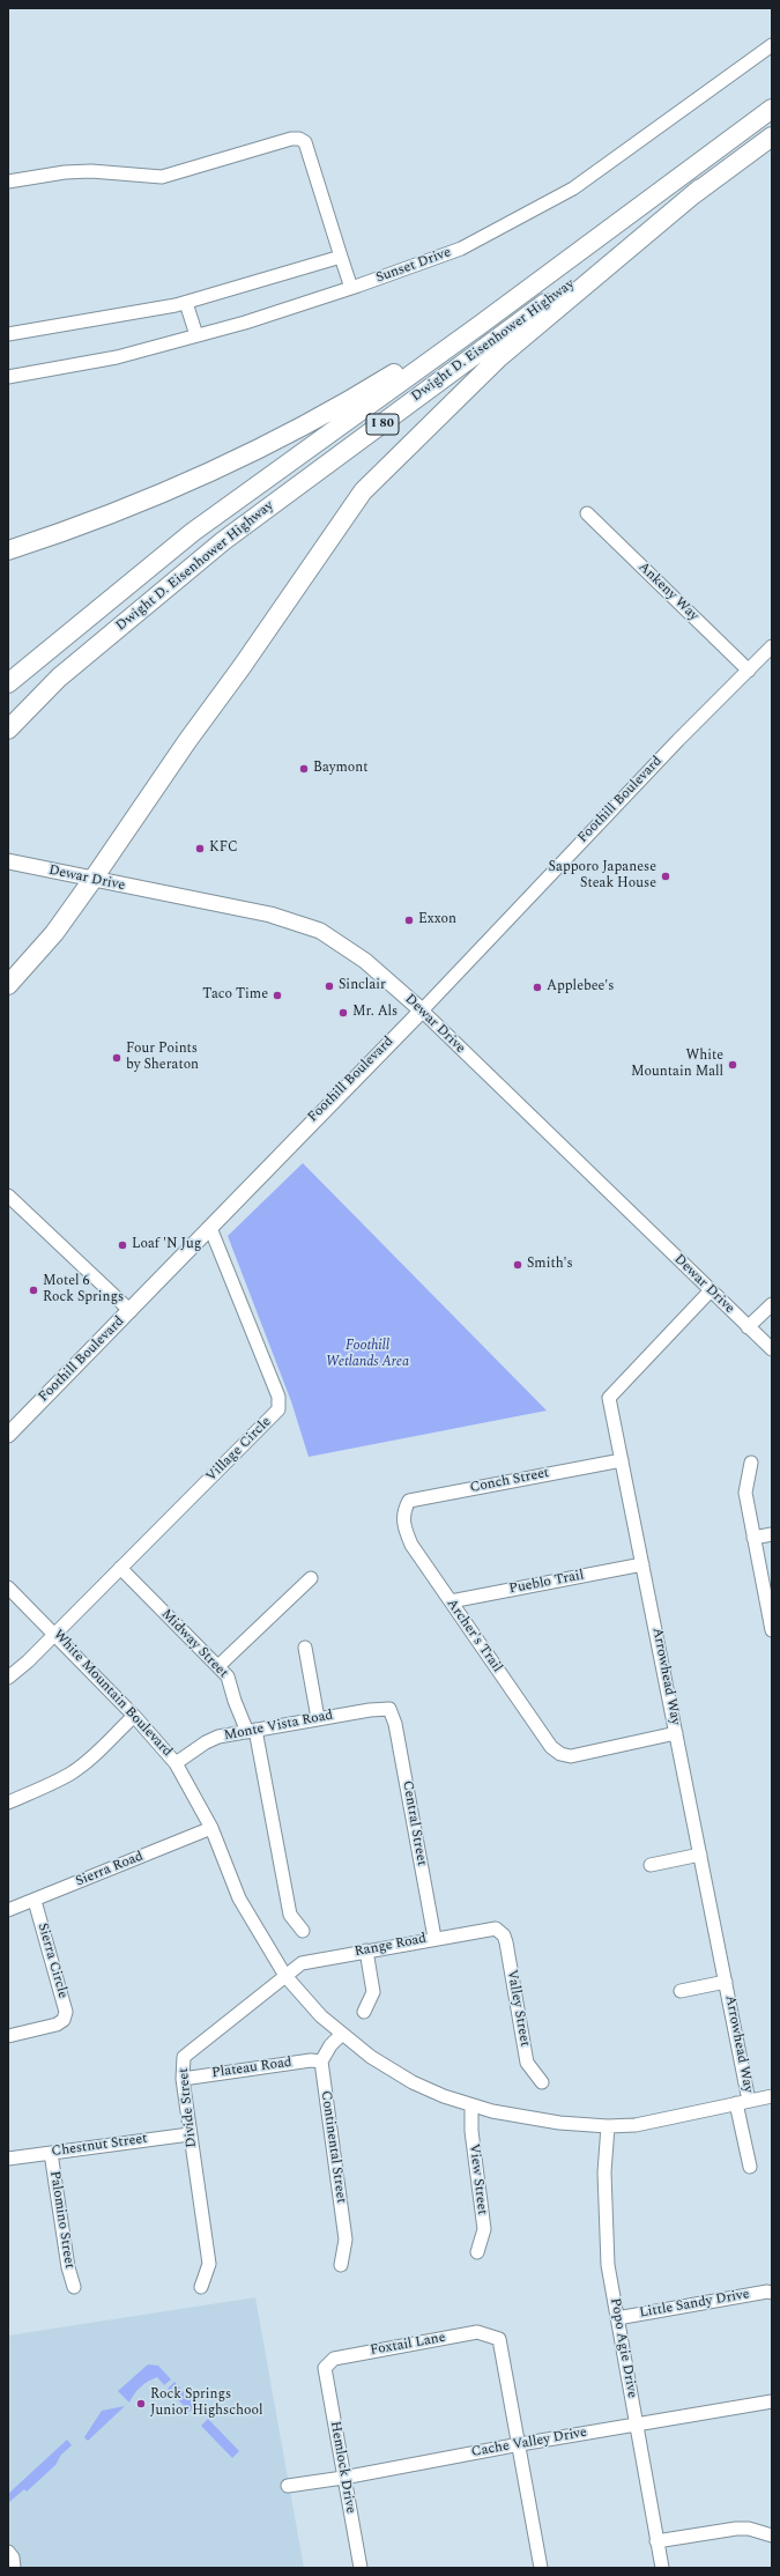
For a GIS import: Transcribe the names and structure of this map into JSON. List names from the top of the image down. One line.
{"streets":{"highway":["Dwight D. Eisenhower Highway","I 80"],"main road":["Foothill Boulevard","Dewar Drive"],"street":["Sunset Drive","Ankeny Way","Village Circle","Conch Street","Pueblo Trail","Archer's Trail","Midway Street","Arrowhead Way","White Mountain Boulevard","Monte Vista Road","Central Street","Sierra Road","Range Road","Sierra Circle","Valley Street","Plateau Road","Divide Street","Chestnut Street","Continental Street","View Street","Palomino Street","Little Sandy Drive","Foxtail Lane","Popo Agie Drive","Cache Valley Drive","Hemlock Drive"]},"crossings":[["Ankeny Way","Foothill Boulevard"],["Foothill Boulevard","Dewar Drive"],["Foothill Boulevard","Village Circle"],["Dewar Drive","Arrowhead Way"],["Village Circle","Midway Street"],["Conch Street","Archer's Trail"],["Conch Street","Arrowhead Way"],["Pueblo Trail","Archer's Trail"],["Pueblo Trail","Arrowhead Way"],["Archer's Trail","Arrowhead Way"],["Midway Street","Monte Vista Road"],["Arrowhead Way","White Mountain Boulevard"],["White Mountain Boulevard","Monte Vista Road"],["White Mountain Boulevard","Sierra Road"],["White Mountain Boulevard","Range Road"],["White Mountain Boulevard","Divide Street"],["White Mountain Boulevard","View Street"],["White Mountain Boulevard","Popo Agie Drive"],["Monte Vista Road","Central Street"],["Central Street","Range Road"],["Sierra Road","Sierra Circle"],["Range Road","Valley Street"],["Range Road","Divide Street"],["Plateau Road","Divide Street"],["Plateau Road","Continental Street"],["Divide Street","Chestnut Street"],["Chestnut Street","Palomino Street"],["Little Sandy Drive","Popo Agie Drive"],["Foxtail Lane","Cache Valley Drive"],["Foxtail Lane","Hemlock Drive"],["Popo Agie Drive","Cache Valley Drive"],["Cache Valley Drive","Hemlock Drive"]],"parks":["Foothill Wetlands Area"],"places":["Baymont","KFC","Sapporo Japanese Steak House","Exxon","Sinclair","Applebee's","Taco Time","Mr. Als","Four Points by Sheraton","White Mountain Mall","Loaf 'N Jug","Smith's","Motel 6 Rock Springs","Rock Springs Junior Highschool"]}
